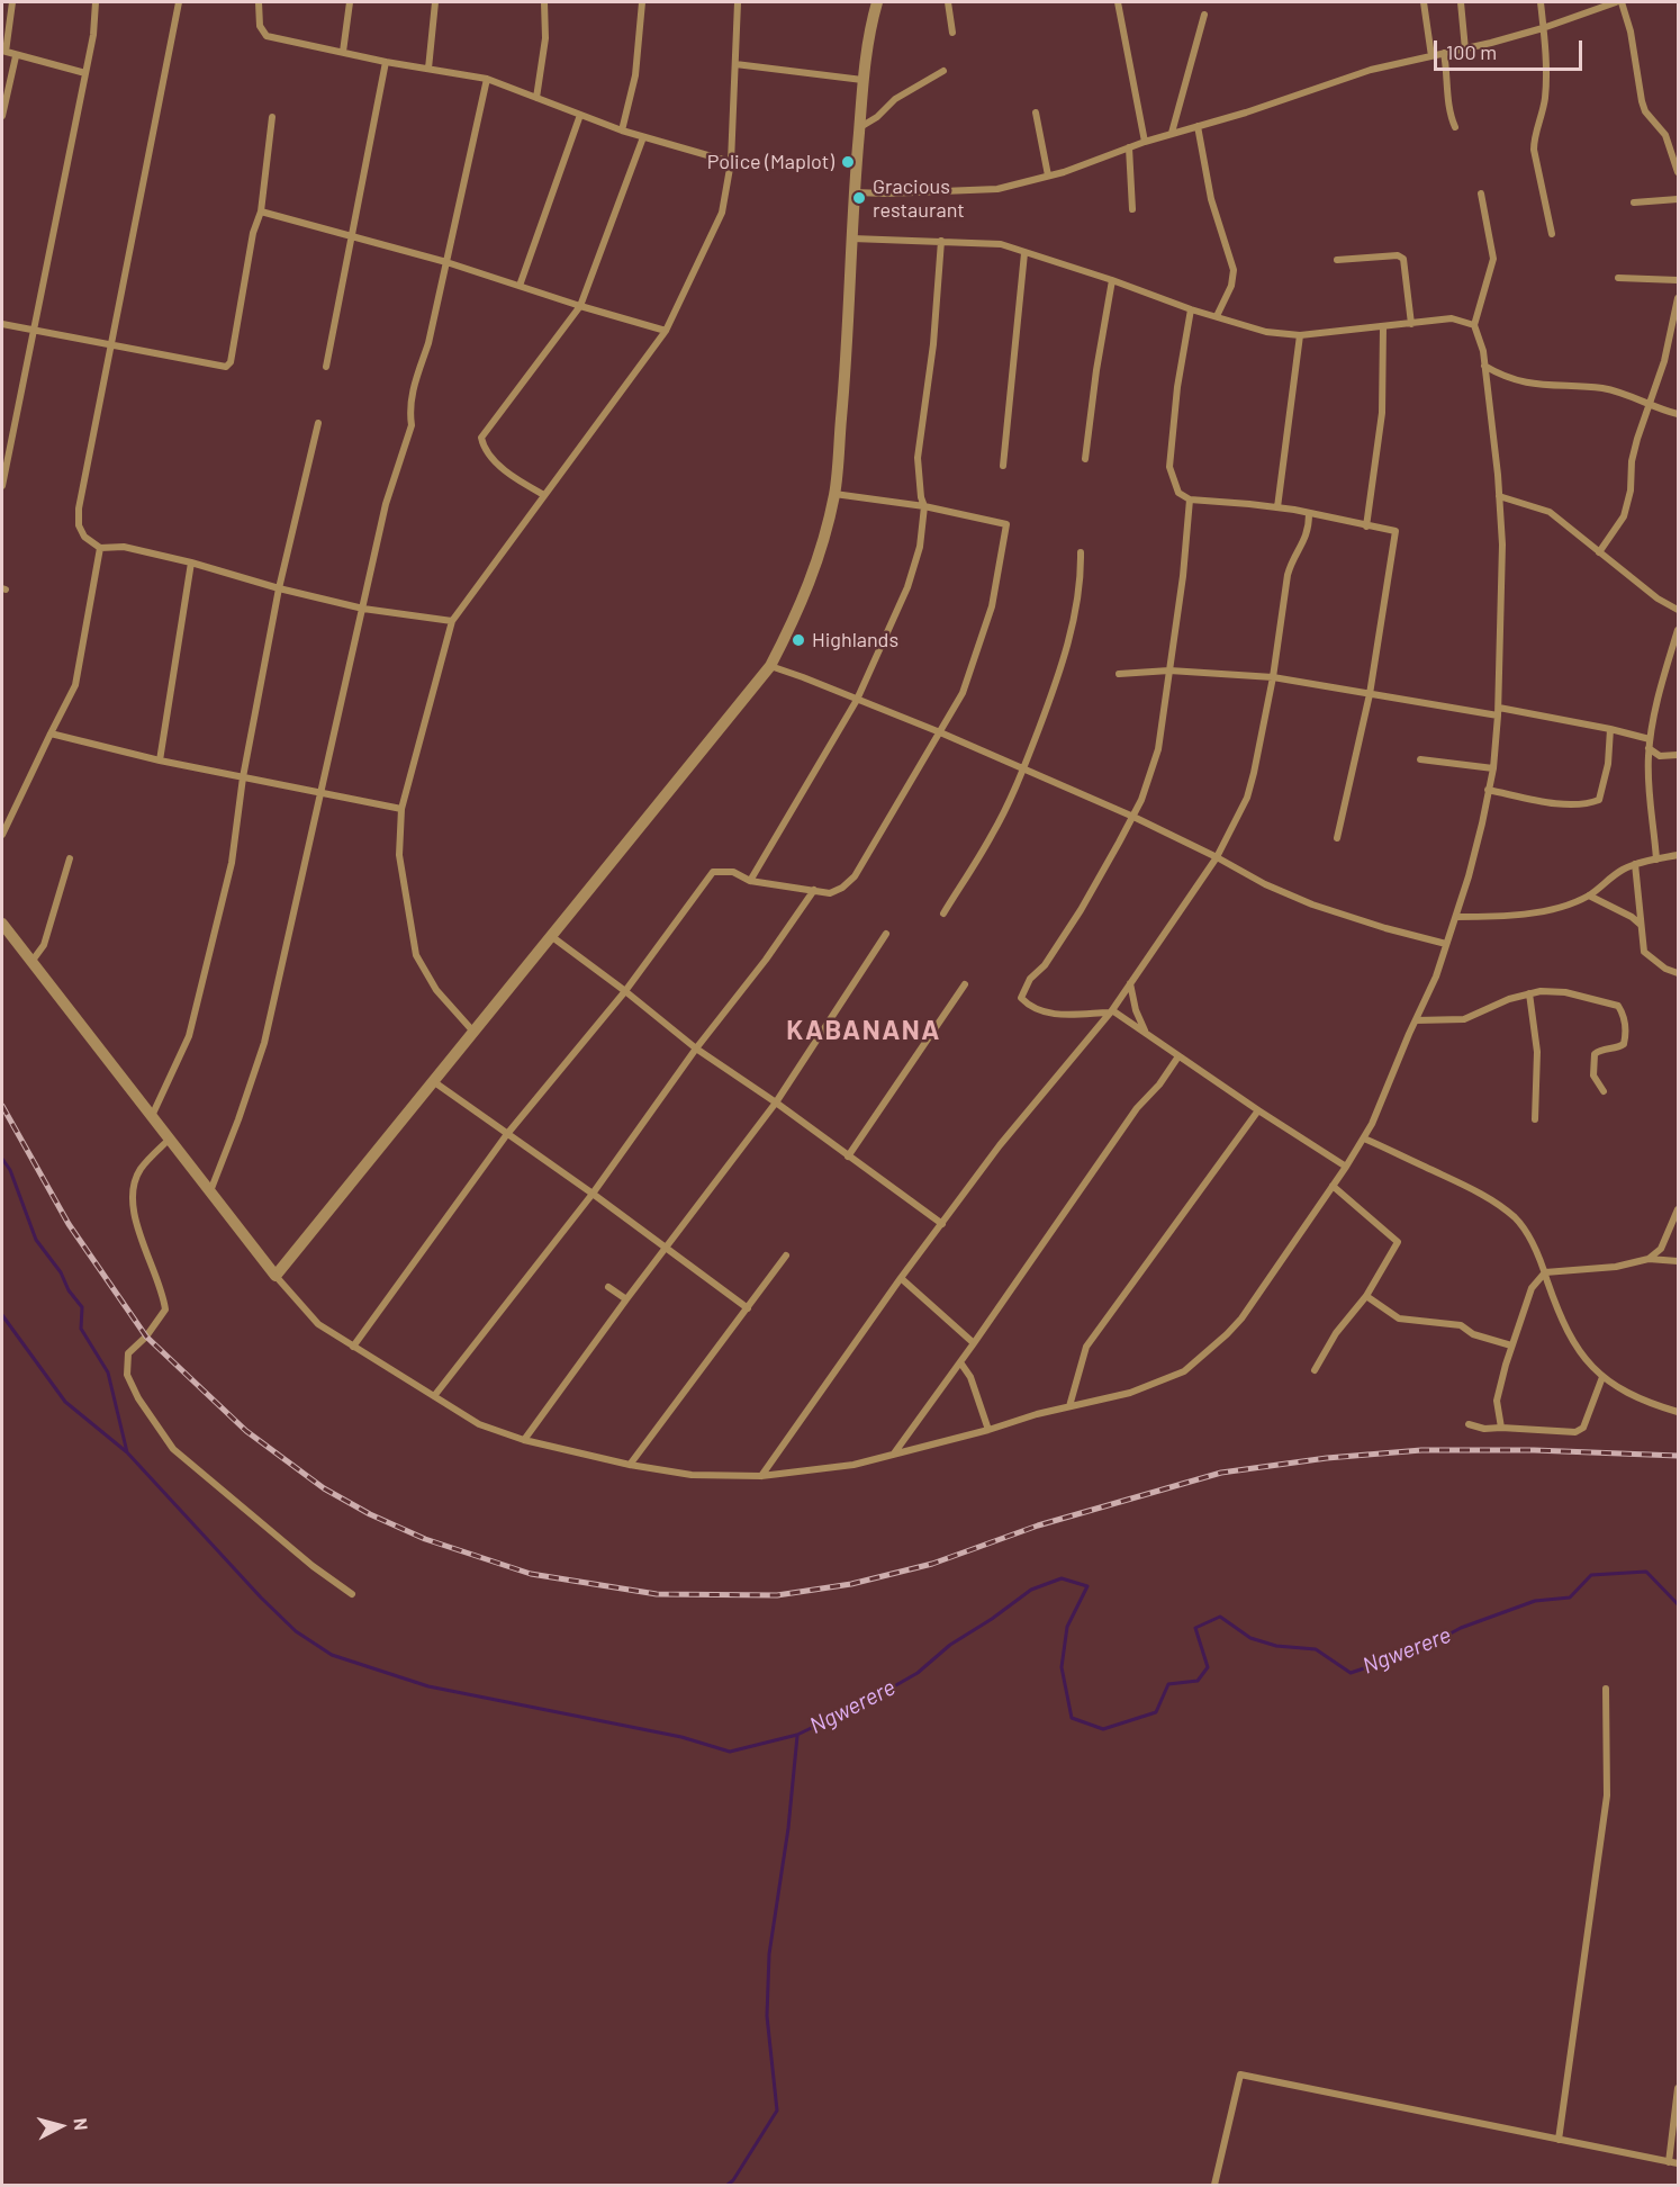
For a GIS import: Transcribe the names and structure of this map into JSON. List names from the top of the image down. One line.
{"districts":["KABANANA"],"water":["Ngwerere"],"places":["Police (Maplot)","Gracious restaurant","Highlands"],"scale_bar":"100 m","north":"right"}
